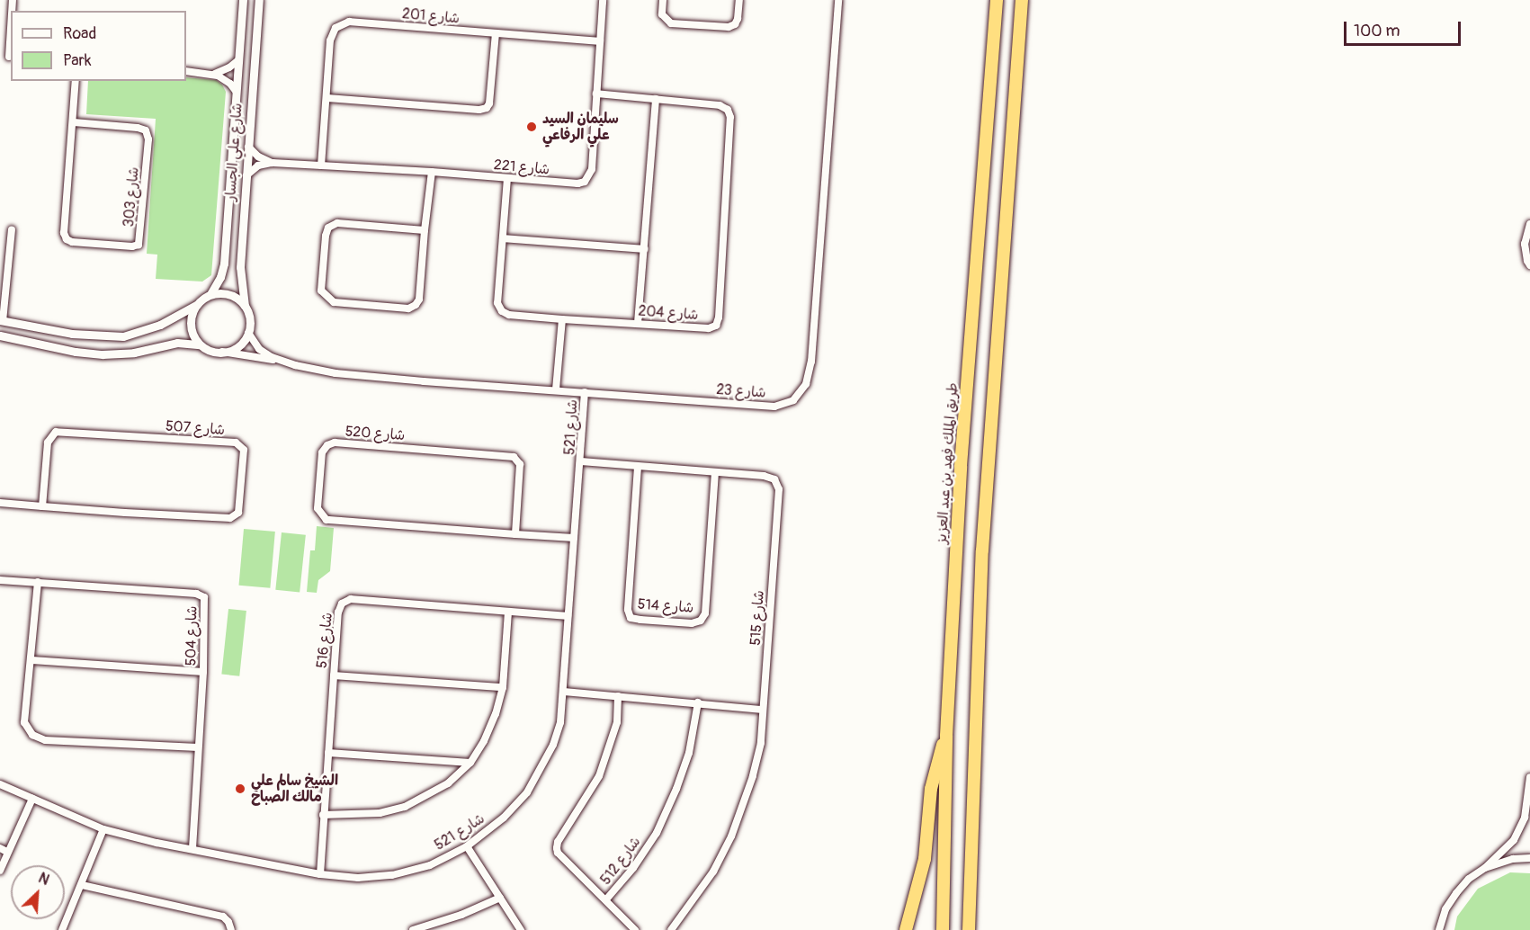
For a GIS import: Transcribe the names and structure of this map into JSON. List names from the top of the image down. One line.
{"streets":{"highway":["طريق الملك فهد بن عبد العزيز"],"street":["شارع 201","شارع علي الجسار","شارع 221","شارع 303","شارع 204","شارع 23","شارع 521","شارع 507","شارع 520","شارع 514","شارع 515","شارع 504","شارع 516","شارع 512"]},"crossings":[["شارع 201","شارع 221"],["شارع علي الجسار","شارع 221"],["شارع علي الجسار","شارع 23"],["شارع 221","شارع 204"],["شارع 23","شارع 521"],["شارع 521","شارع 520"],["شارع 521","شارع 515"],["شارع 521","شارع 504"],["شارع 521","شارع 516"],["شارع 514","شارع 515"]],"places":["سليمان السيد علي الرفاعي","الشيخ سالم علي مالك الصباح"],"legend":["Road","Park"],"scale_bar":"100 m","north":"top right"}
